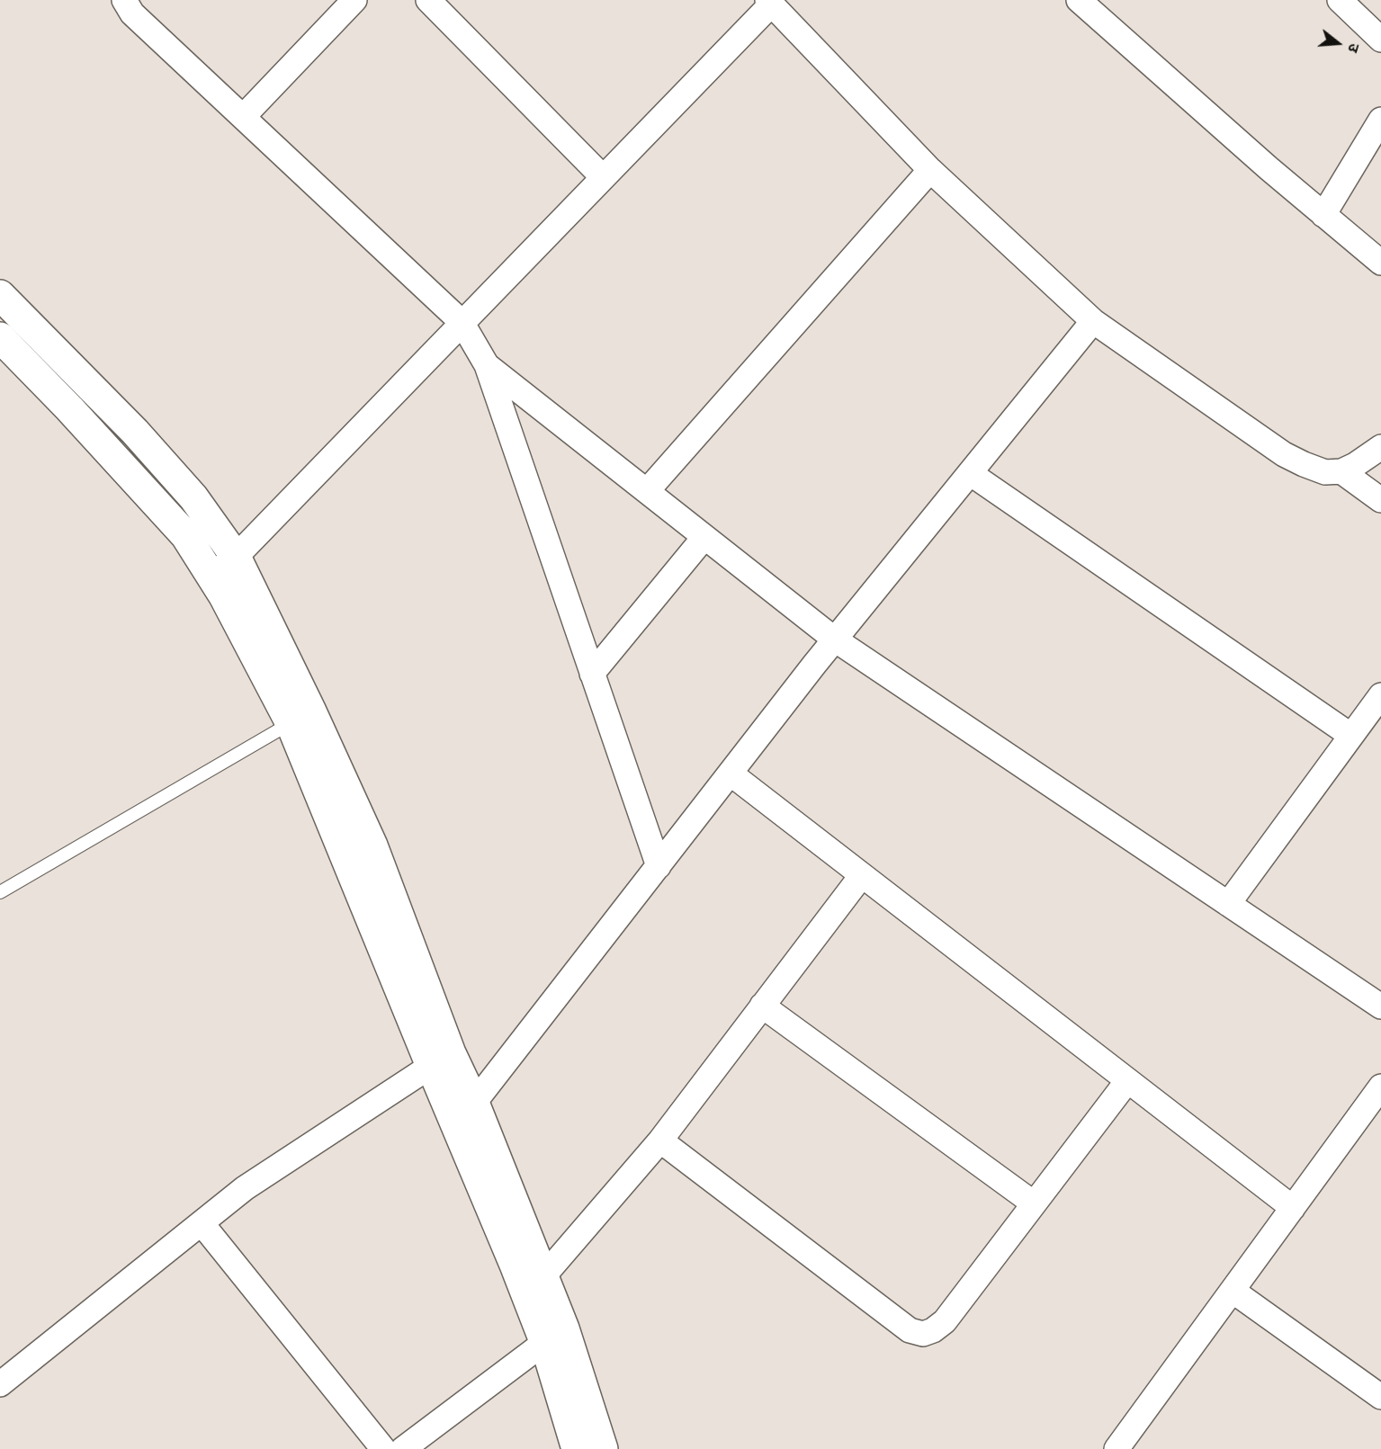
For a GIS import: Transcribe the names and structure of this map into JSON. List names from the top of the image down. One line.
{"north":"right"}
